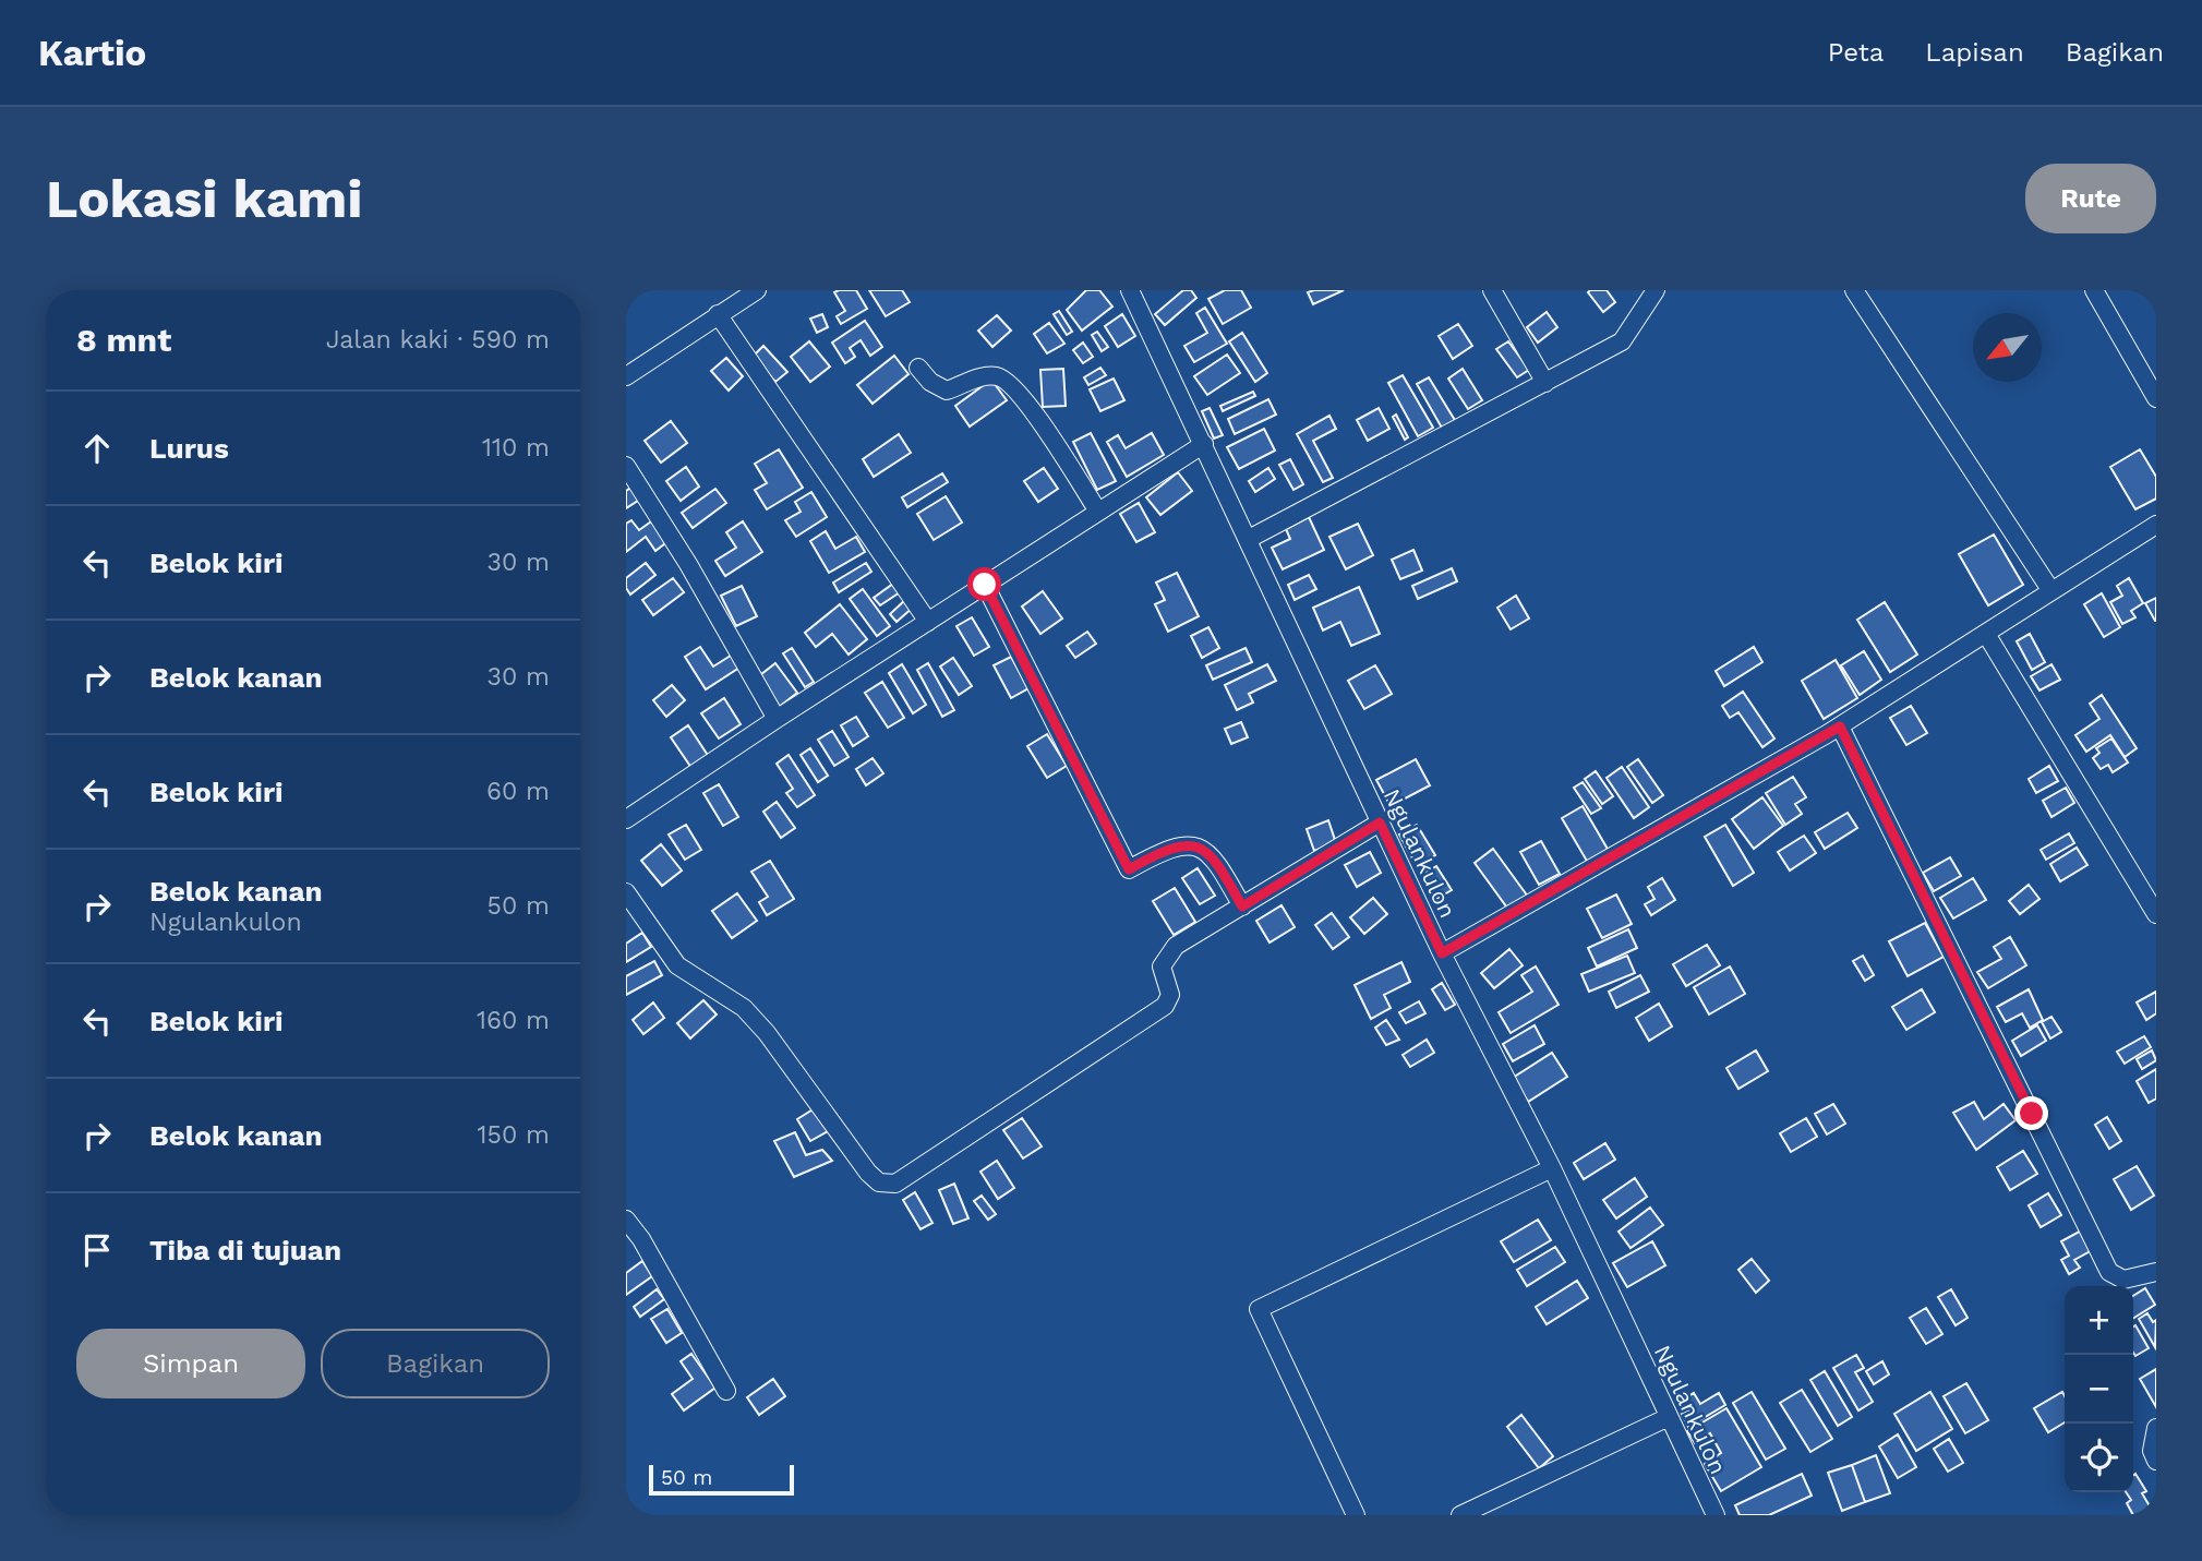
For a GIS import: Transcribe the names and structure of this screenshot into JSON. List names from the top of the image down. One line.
{"streets":{"street":["Ngulankulon"]},"scale_bar":"50 m","north":"bottom left","page":{"header":"Kartio","nav":["Peta","Lapisan","Bagikan"],"buttons":["Rute",["Simpan","Bagikan"]],"title":"Lokasi kami","heading":["8 mnt","Jalan kaki · 590 m"],"list":[["Lurus","110 m"],["Belok kiri","30 m"],["Belok kanan","30 m"],["Belok kiri","60 m"],["Belok kanan","Ngulankulon","50 m"],["Belok kiri","160 m"],["Belok kanan","150 m"],"Tiba di tujuan"],"map_buttons":["+","−"],"scale":"50 m"}}
